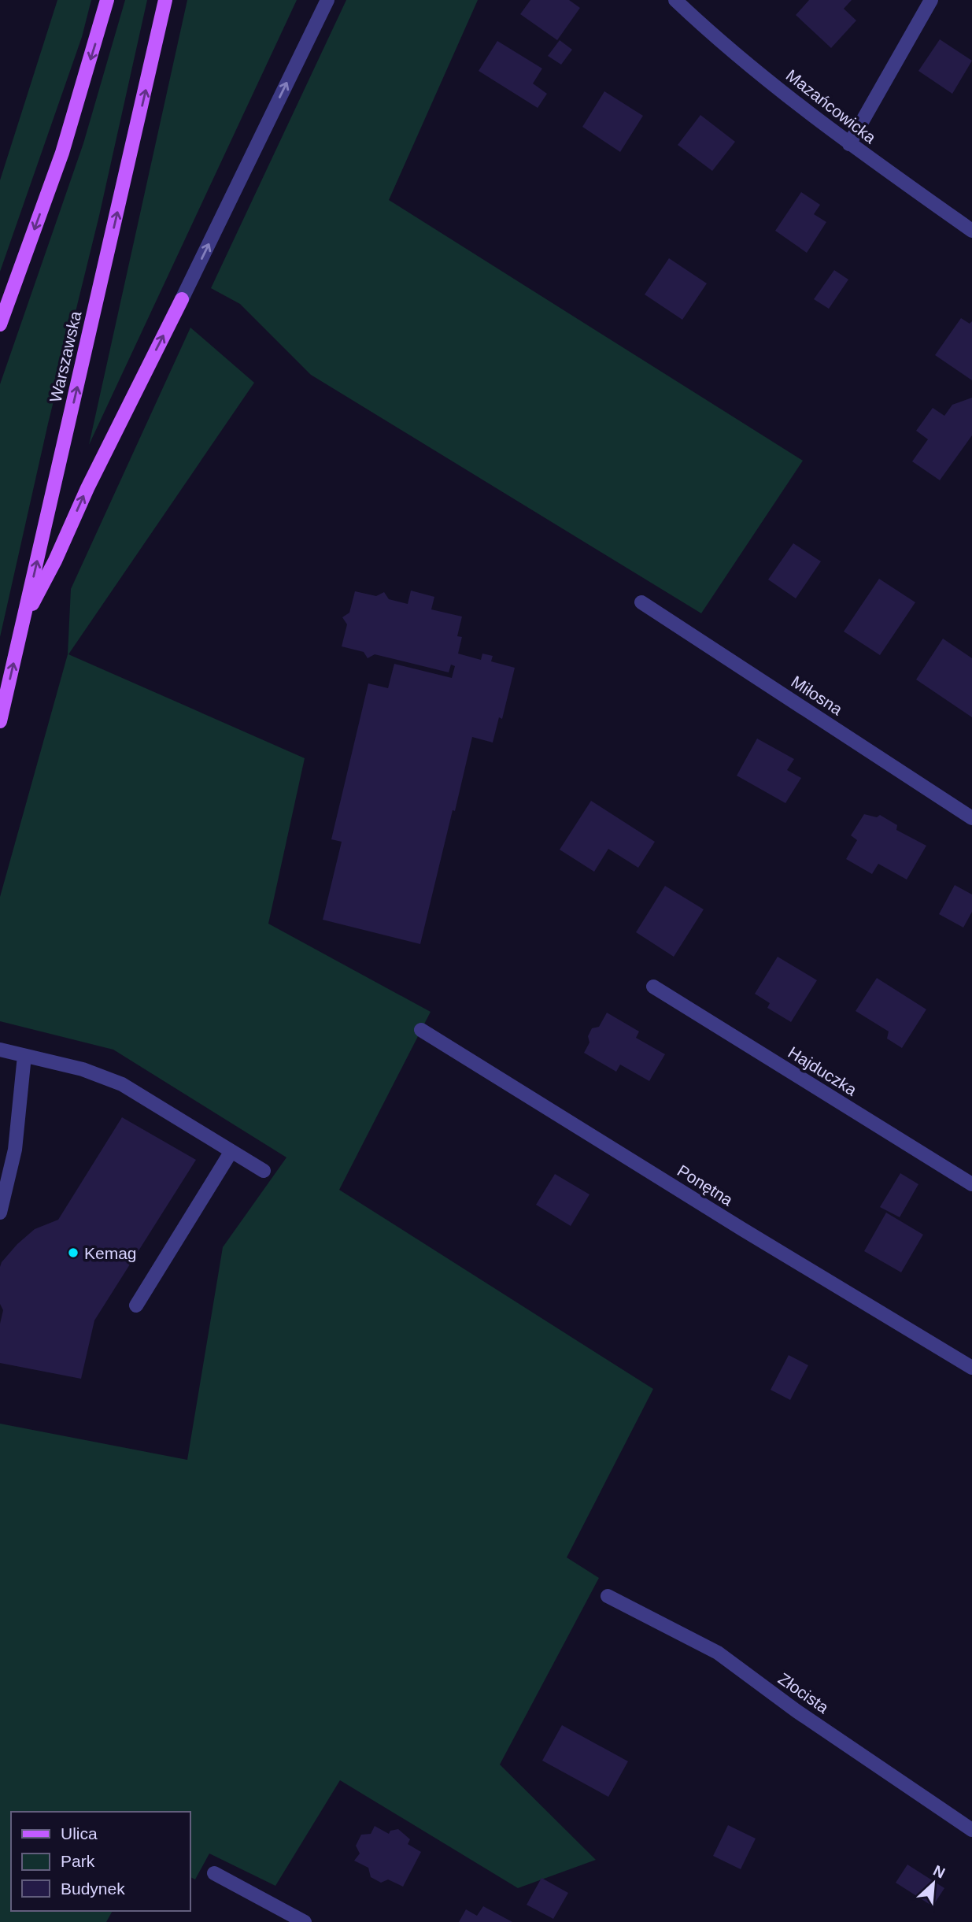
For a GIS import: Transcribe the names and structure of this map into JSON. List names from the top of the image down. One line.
{"streets":{"main road":["Warszawska"],"street":["Mazańcowicka","Miłosna","Hajduczka","Ponętna","Złocista"]},"places":["Kemag"],"legend":["Ulica","Park","Budynek"],"north":"top right"}
